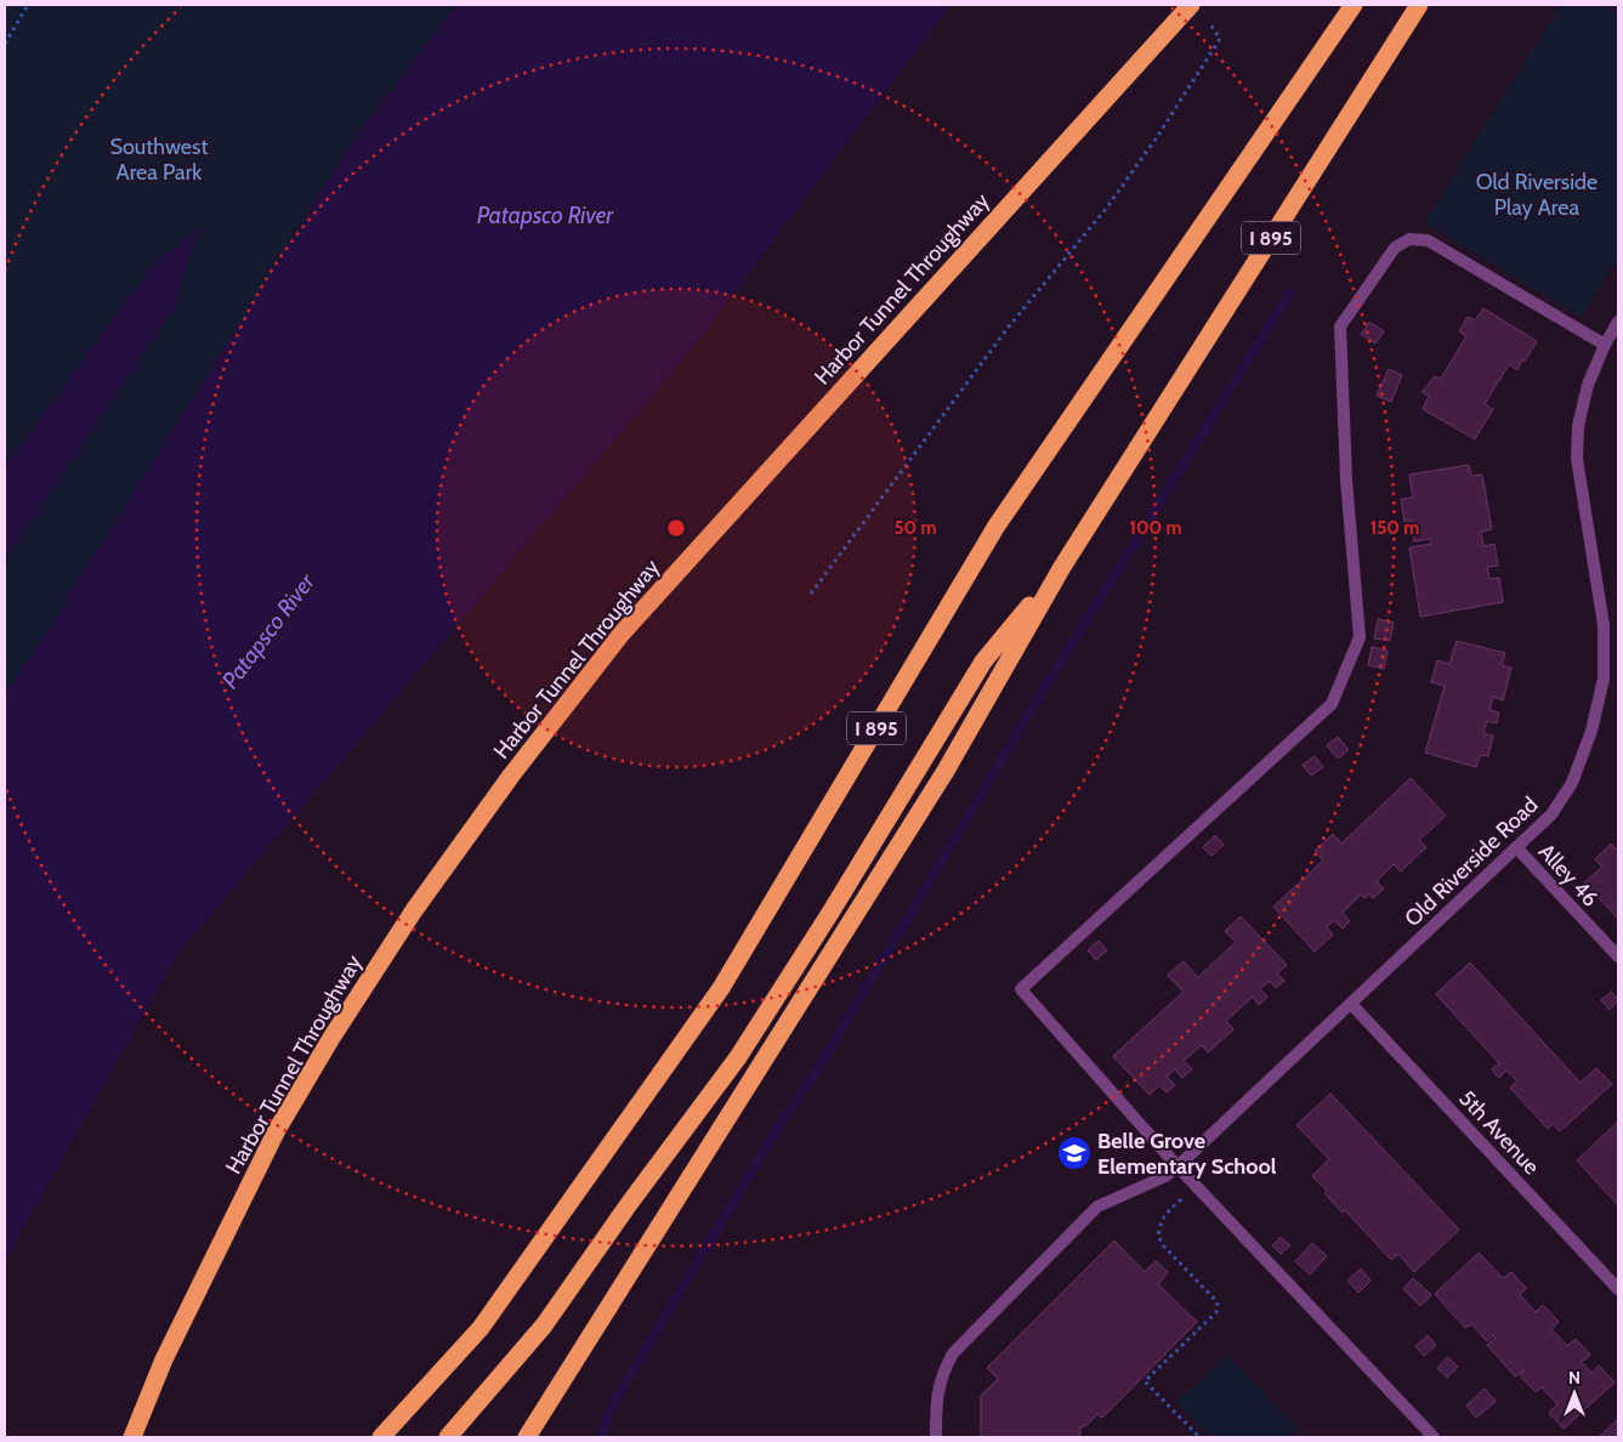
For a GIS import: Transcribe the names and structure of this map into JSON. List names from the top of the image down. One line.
{"streets":{"highway":["I 895","Harbor Tunnel Throughway"],"street":["Old Riverside Road","Alley 46","5th Avenue"]},"crossings":[["Old Riverside Road","Alley 46"],["Old Riverside Road","5th Avenue"]],"water":["Patapsco River"],"parks":["Southwest Area Park","Old Riverside Play Area"],"places":{"school or university":["Belle Grove Elementary School"]},"north":"top","rings":["50 m","100 m","150 m"]}
